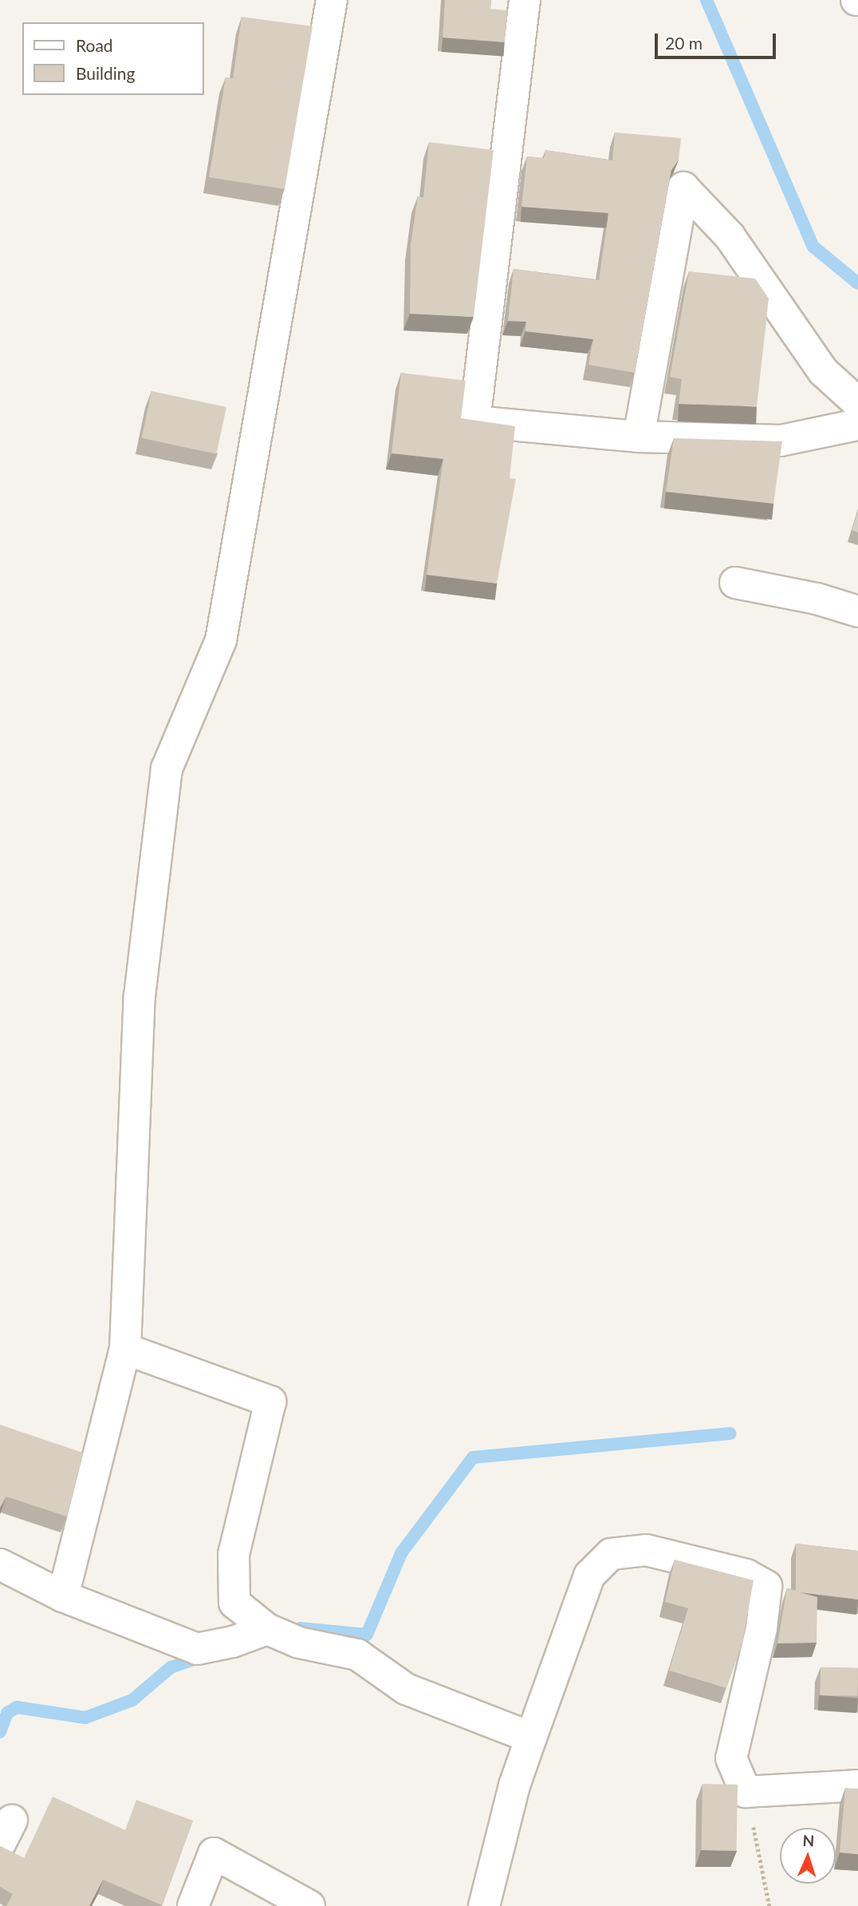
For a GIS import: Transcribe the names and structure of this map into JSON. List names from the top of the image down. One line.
{"legend":["Road","Building"],"scale_bar":"20 m","north":"top"}
